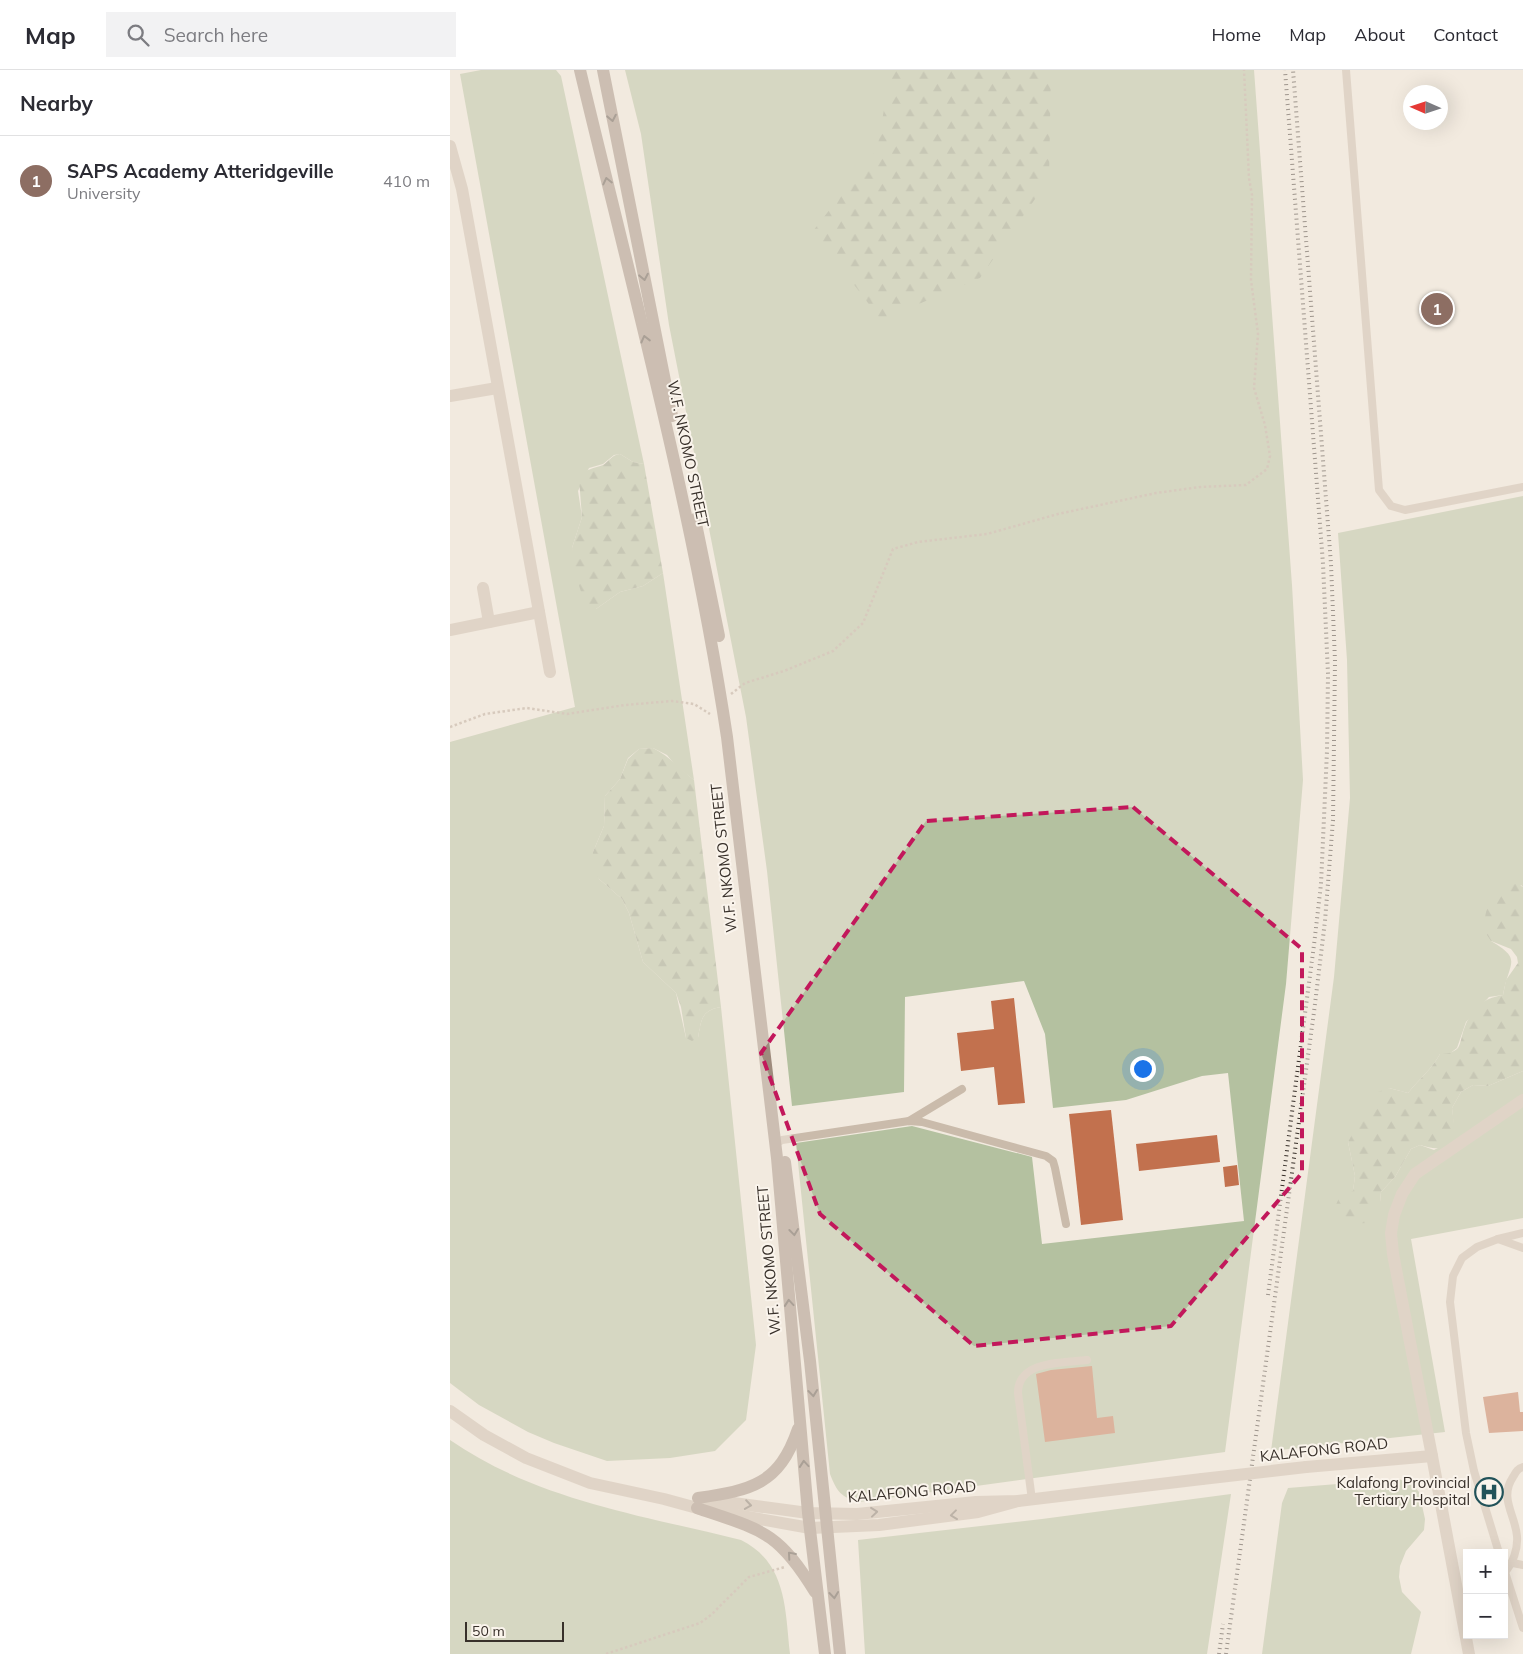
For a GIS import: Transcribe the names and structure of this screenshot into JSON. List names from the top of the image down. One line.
{"streets":{"main road":["W.F. NKOMO STREET"],"street":["KALAFONG ROAD"]},"crossings":[["W.F. NKOMO STREET","KALAFONG ROAD"]],"places":{"hospital":["Kalafong Provincial Tertiary Hospital"]},"scale_bar":"50 m","north":"left","page":{"header":"Map","search":"Search here","nav":["Home","Map","About","Contact"],"heading":"Nearby","list":[{"mark":"1","name":"SAPS Academy Atteridgeville","note":"University","value":"410 m"}],"pins":"1","map_buttons":["+","−"],"scale":"50 m"}}
